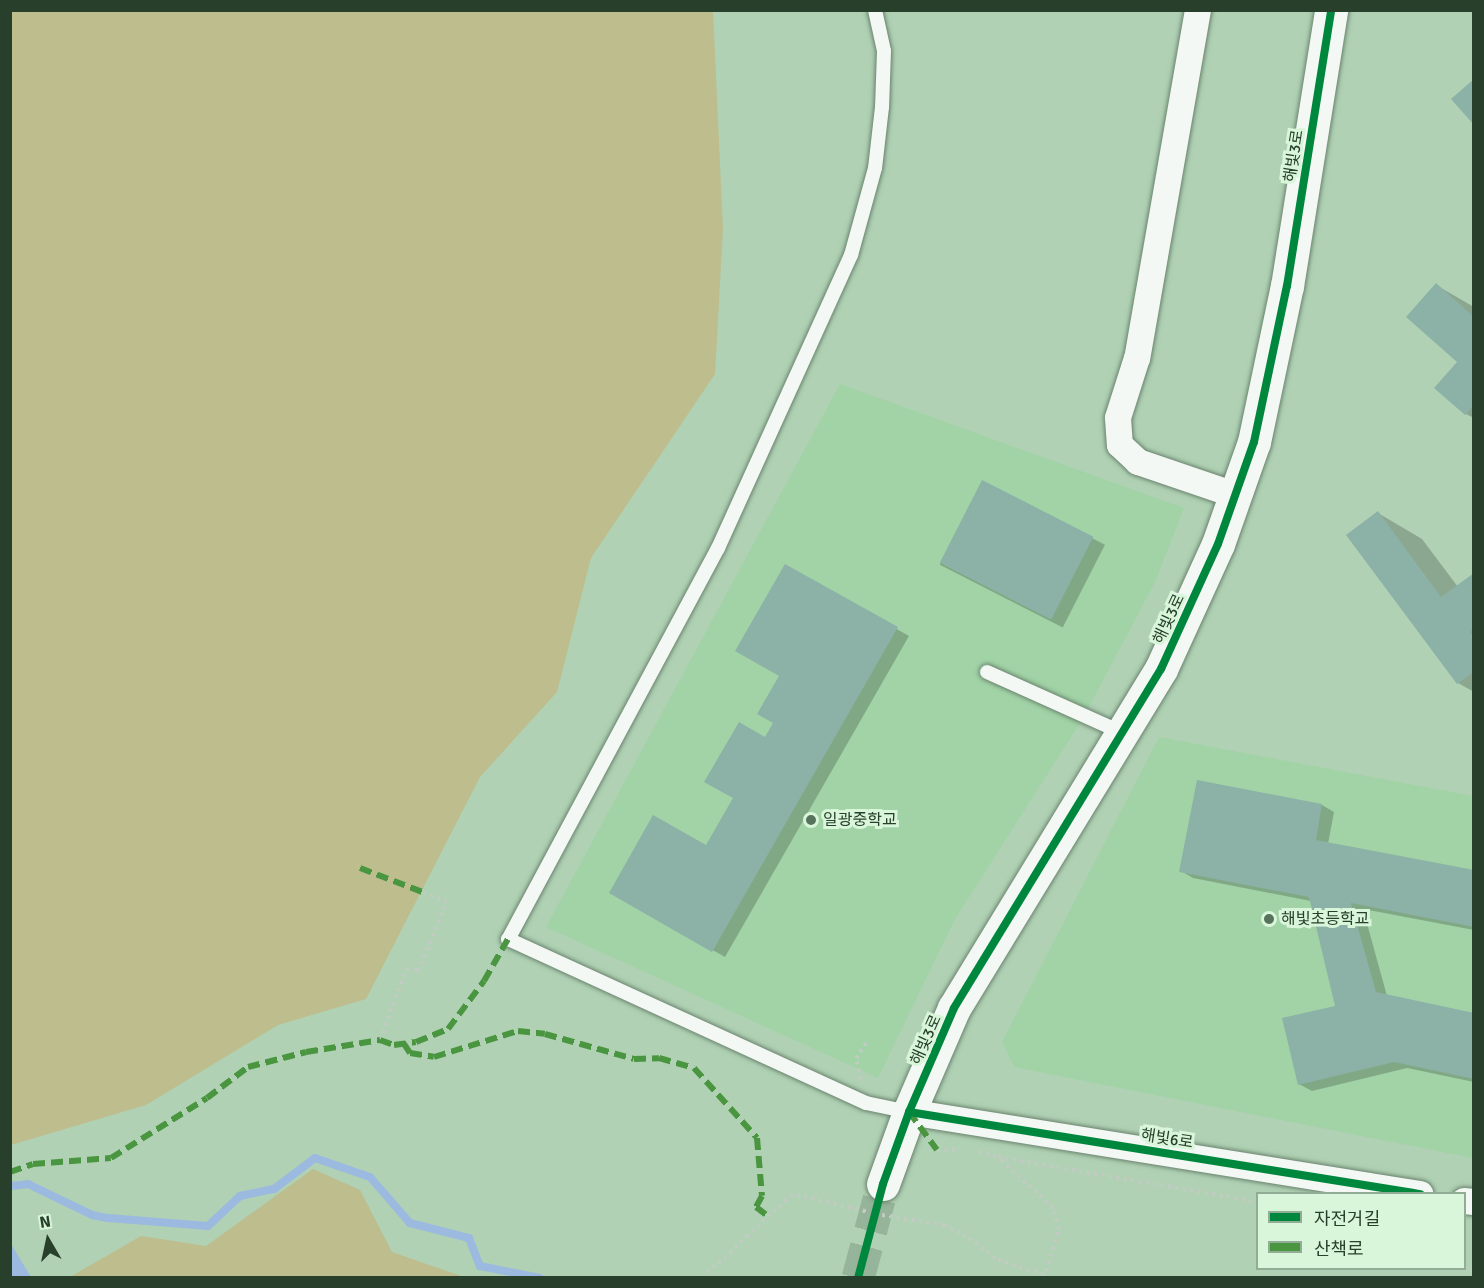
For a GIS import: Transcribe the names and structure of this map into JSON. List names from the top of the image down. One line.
{"streets":{"street":["해빛3로","해빛6로"]},"crossings":[["해빛3로","해빛6로"]],"places":["일광중학교","해빛초등학교"],"legend":["자전거길","산책로"],"north":"top"}
